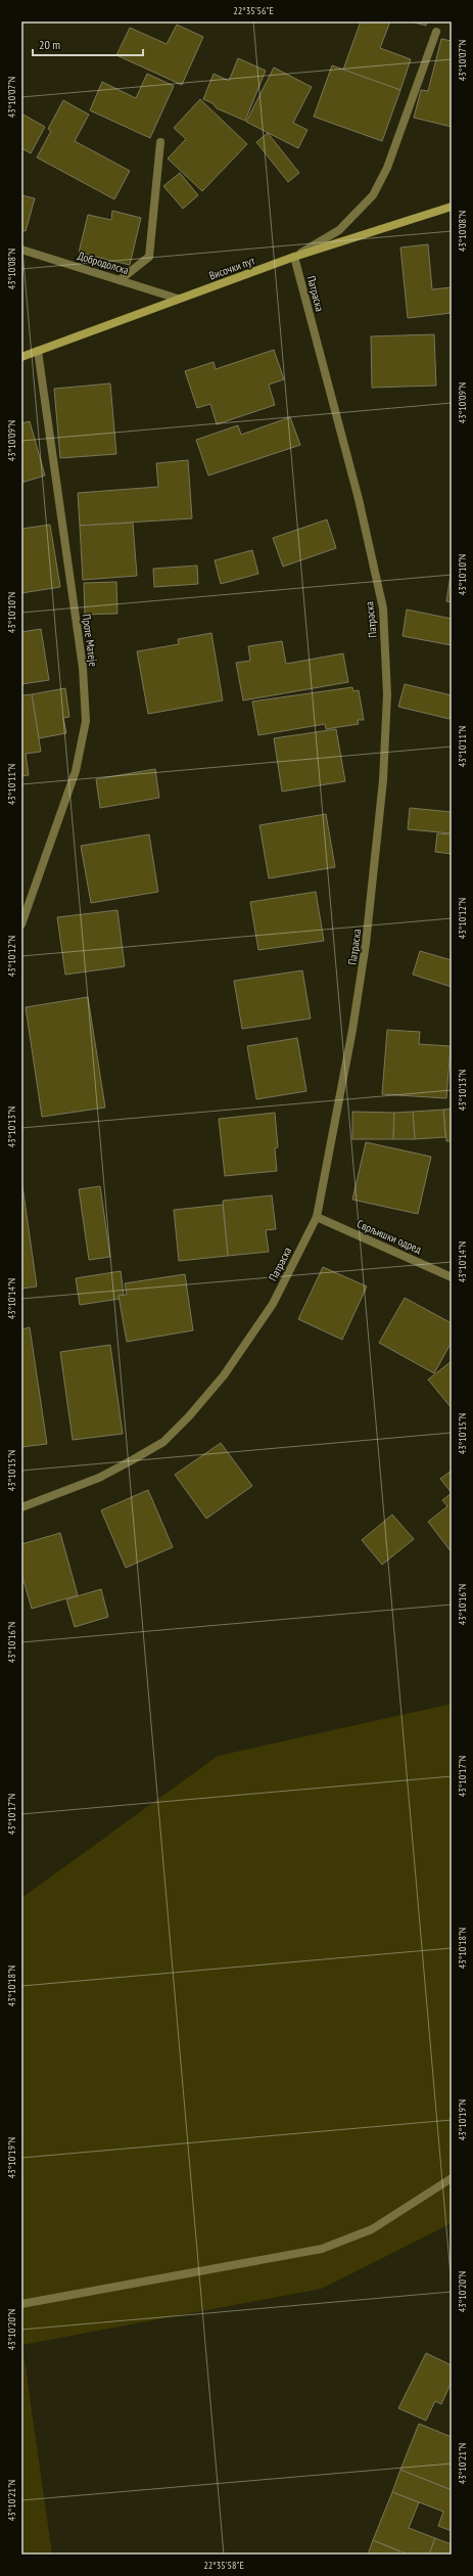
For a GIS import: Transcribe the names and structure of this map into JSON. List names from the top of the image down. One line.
{"streets":{"main road":["Височки пут"],"street":["Добродолска","Патраска","Проте Матеје","Сврљишки одред"]},"crossings":[["Добродолска","Височки пут"],["Височки пут","Патраска"],["Височки пут","Проте Матеје"],["Патраска","Сврљишки одред"]],"scale_bar":"20 m","coordinates":["22°35'56\"E","43°10'07\"N","43°10'08\"N","43°10'09\"N","43°10'10\"N","43°10'11\"N","43°10'12\"N","43°10'13\"N","43°10'14\"N","43°10'15\"N","43°10'16\"N","43°10'17\"N","43°10'18\"N","43°10'19\"N","43°10'20\"N","43°10'21\"N","22°35'58\"E"]}
